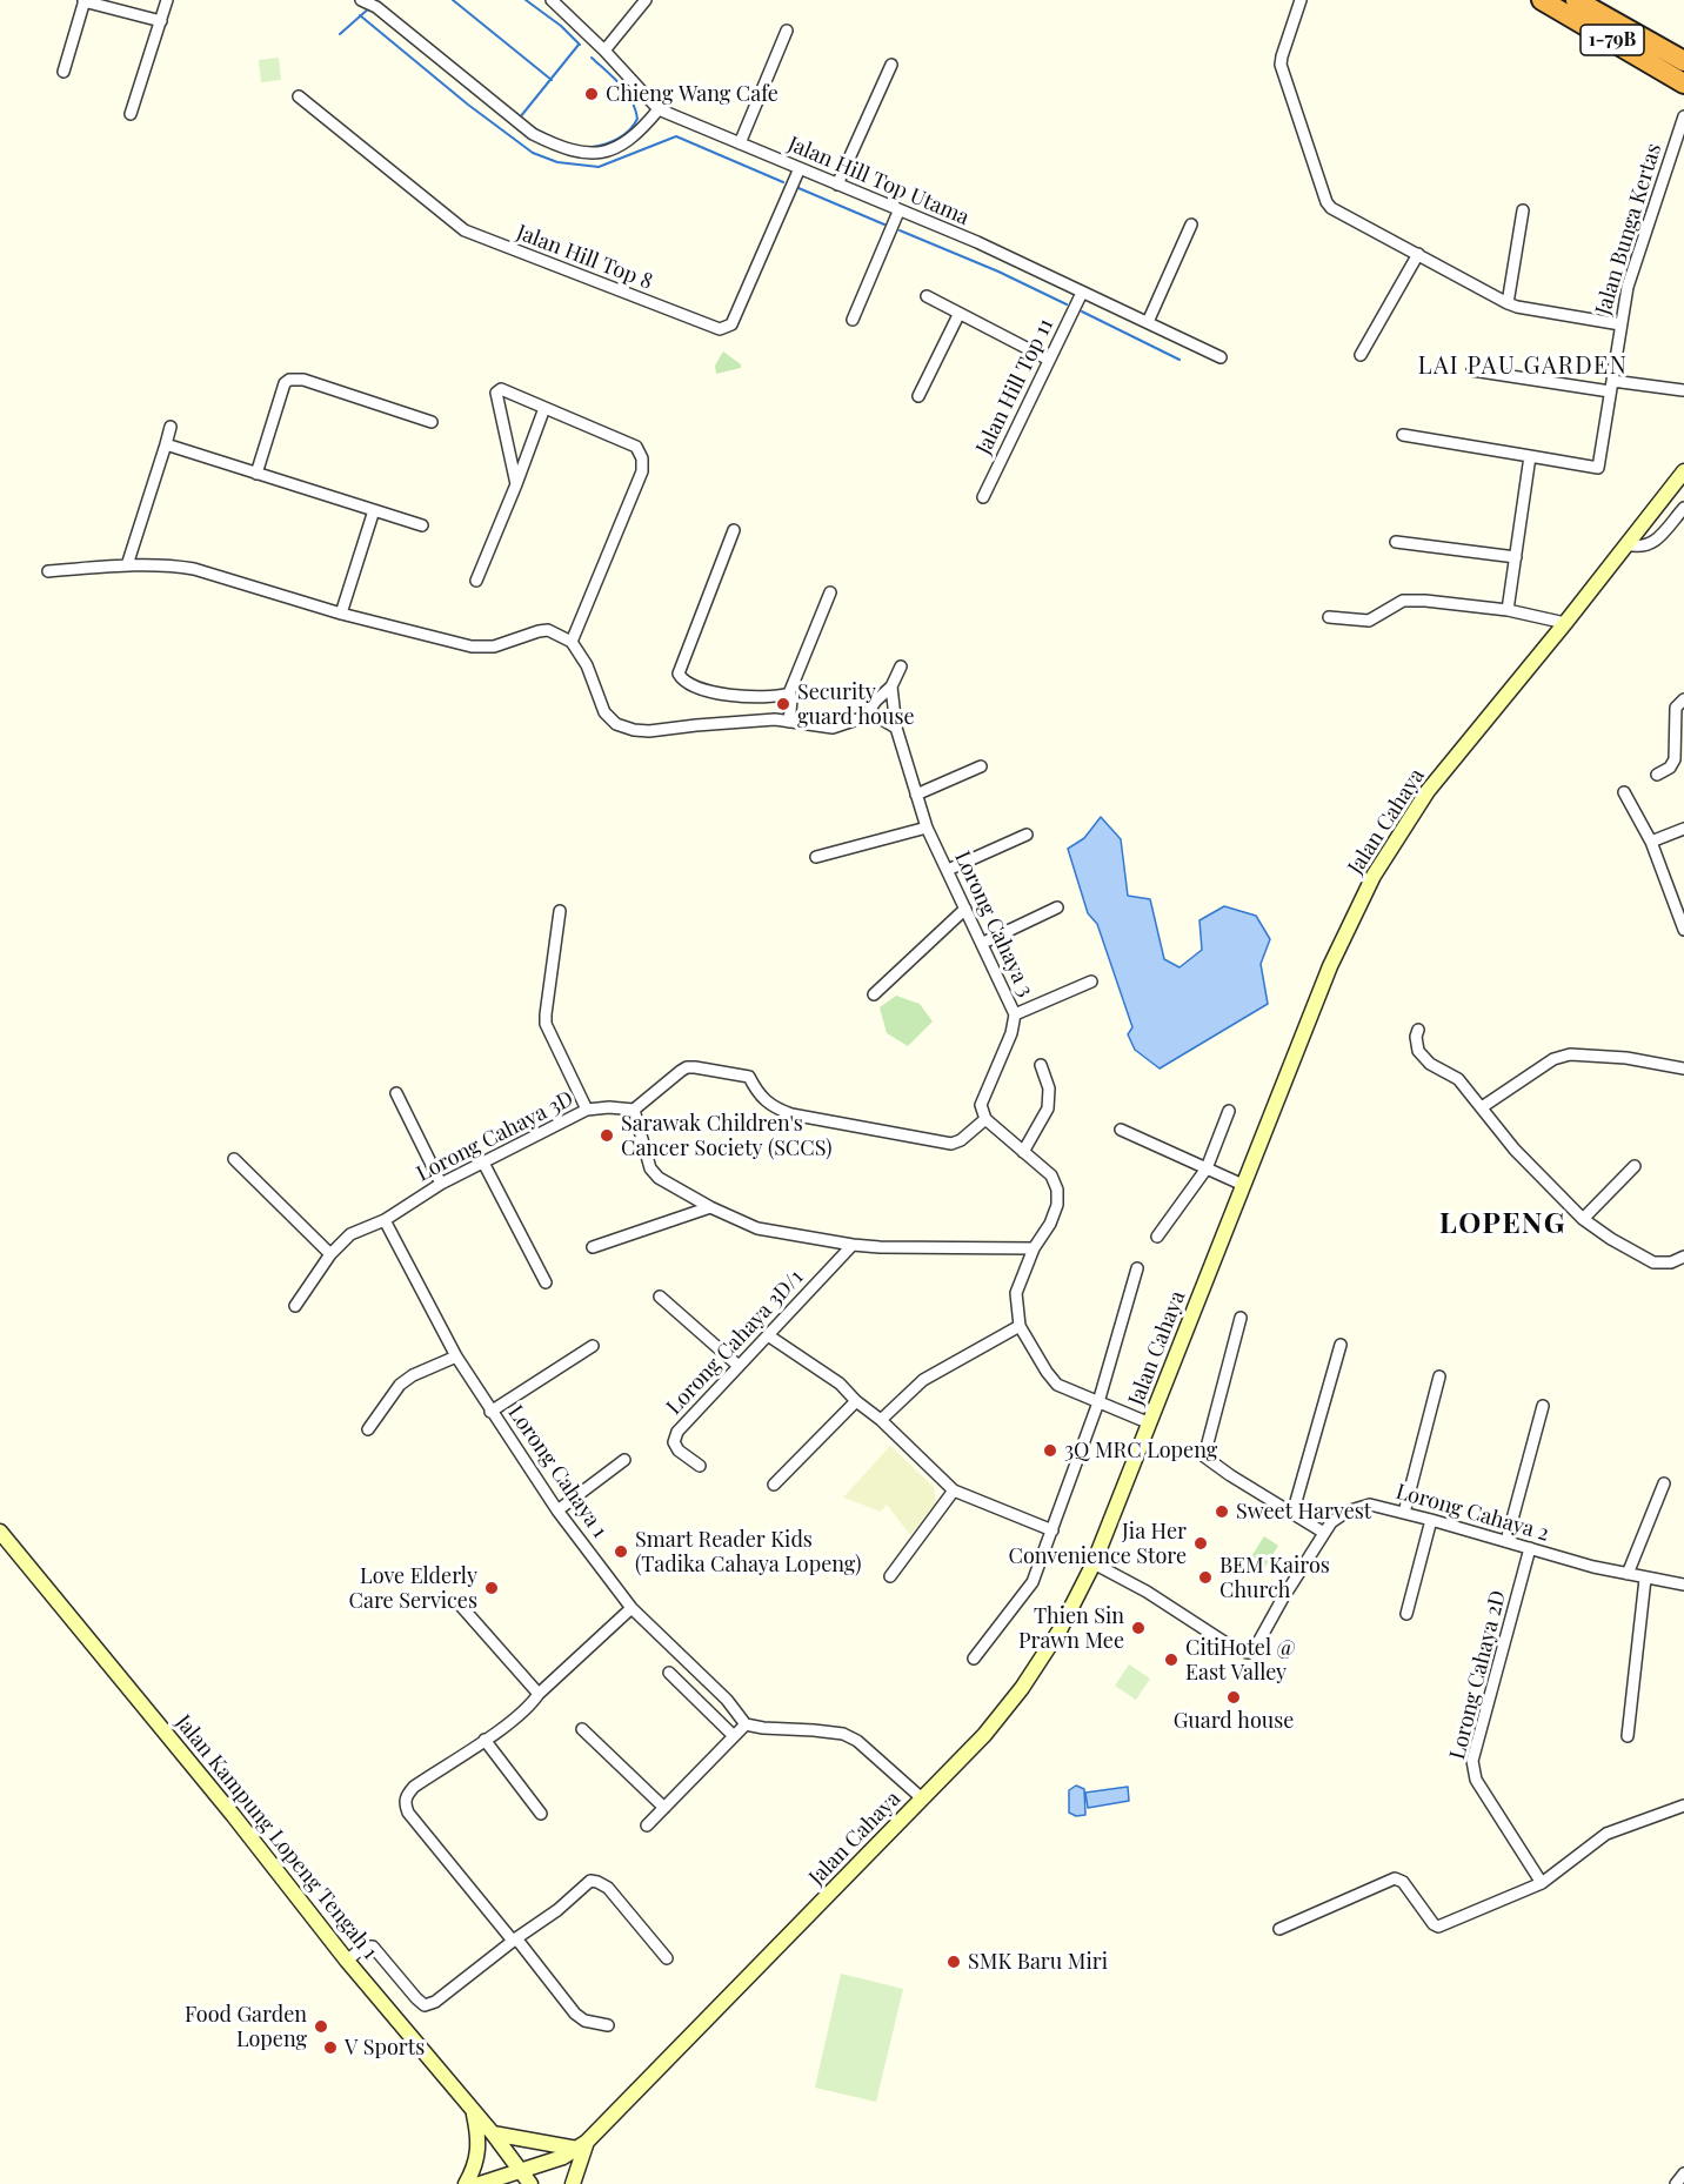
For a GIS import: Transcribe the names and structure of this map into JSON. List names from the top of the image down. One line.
{"streets":{"highway":["1-79B"],"street":["Jalan Hill Top Utama","Jalan Bunga Kertas","Jalan Hill Top 8","Jalan Hill Top 11","Jalan Cahaya","Lorong Cahaya 3","Lorong Cahaya 3D","Lorong Cahaya 3D/1","Lorong Cahaya 1","Lorong Cahaya 2","Lorong Cahaya 2D","Jalan Kampung Lopeng Tengah 1"]},"crossings":[["Jalan Hill Top Utama","Jalan Hill Top 8"],["Jalan Hill Top Utama","Jalan Hill Top 11"],["Jalan Cahaya","Lorong Cahaya 2"],["Jalan Cahaya","Jalan Kampung Lopeng Tengah 1"],["Lorong Cahaya 3D","Lorong Cahaya 1"],["Lorong Cahaya 2","Lorong Cahaya 2D"]],"districts":["LAI PAU GARDEN","LOPENG"],"places":["Chieng Wang Cafe","Security guard house","Sarawak Children's Cancer Society (SCCS)","3Q MRC Lopeng","Sweet Harvest","Jia Her Convenience Store","Smart Reader Kids (Tadika Cahaya Lopeng)","BEM Kairos Church","Love Elderly Care Services","Thien Sin Prawn Mee","CitiHotel @ East Valley","Guard house","SMK Baru Miri","Food Garden Lopeng","V Sports"]}
